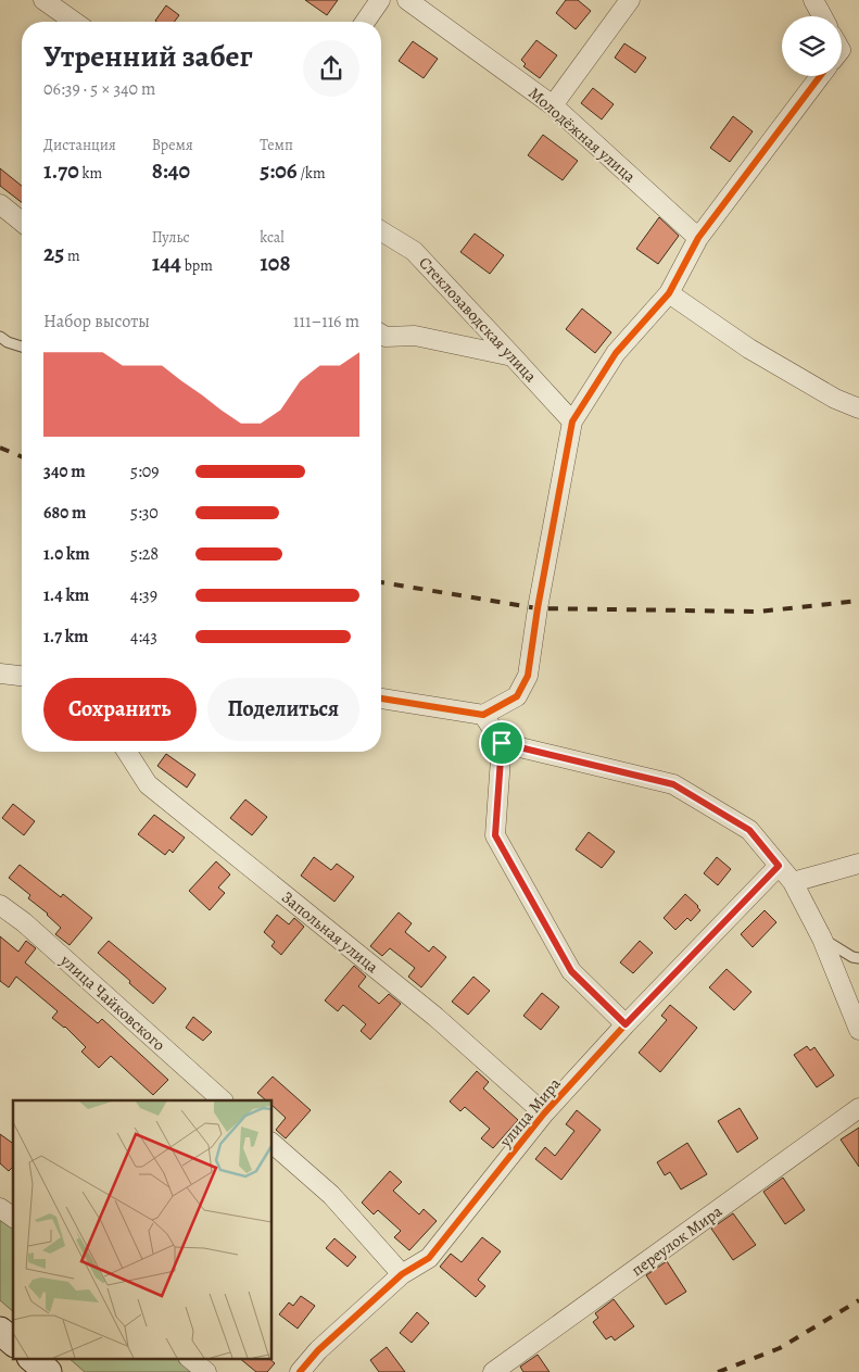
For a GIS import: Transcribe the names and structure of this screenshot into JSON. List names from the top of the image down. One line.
{"streets":{"street":["Молодёжная улица","Стеклозаводская улица","Запольная улица","улица Чайковского","улица Мира","переулок Мира"]},"crossings":[["Запольная улица","улица Мира"]],"page":{"heading":["Утренний забег","06:39 · 5 × 340 m"],"stats":[["Дистанция","1.70 km"],["Время","8:40"],["Темп","5:06 /km"],["25 m"],["Пульс","144 bpm"],["kcal","108"]],"chart":["Набор высоты","111–116 m"],"list":[{"name":"340 m","note":"5:09"},{"name":"680 m","note":"5:30"},{"name":"1.0 km","note":"5:28"},{"name":"1.4 km","note":"4:39"},{"name":"1.7 km","note":"4:43"}],"buttons":["Сохранить","Поделиться"]}}
